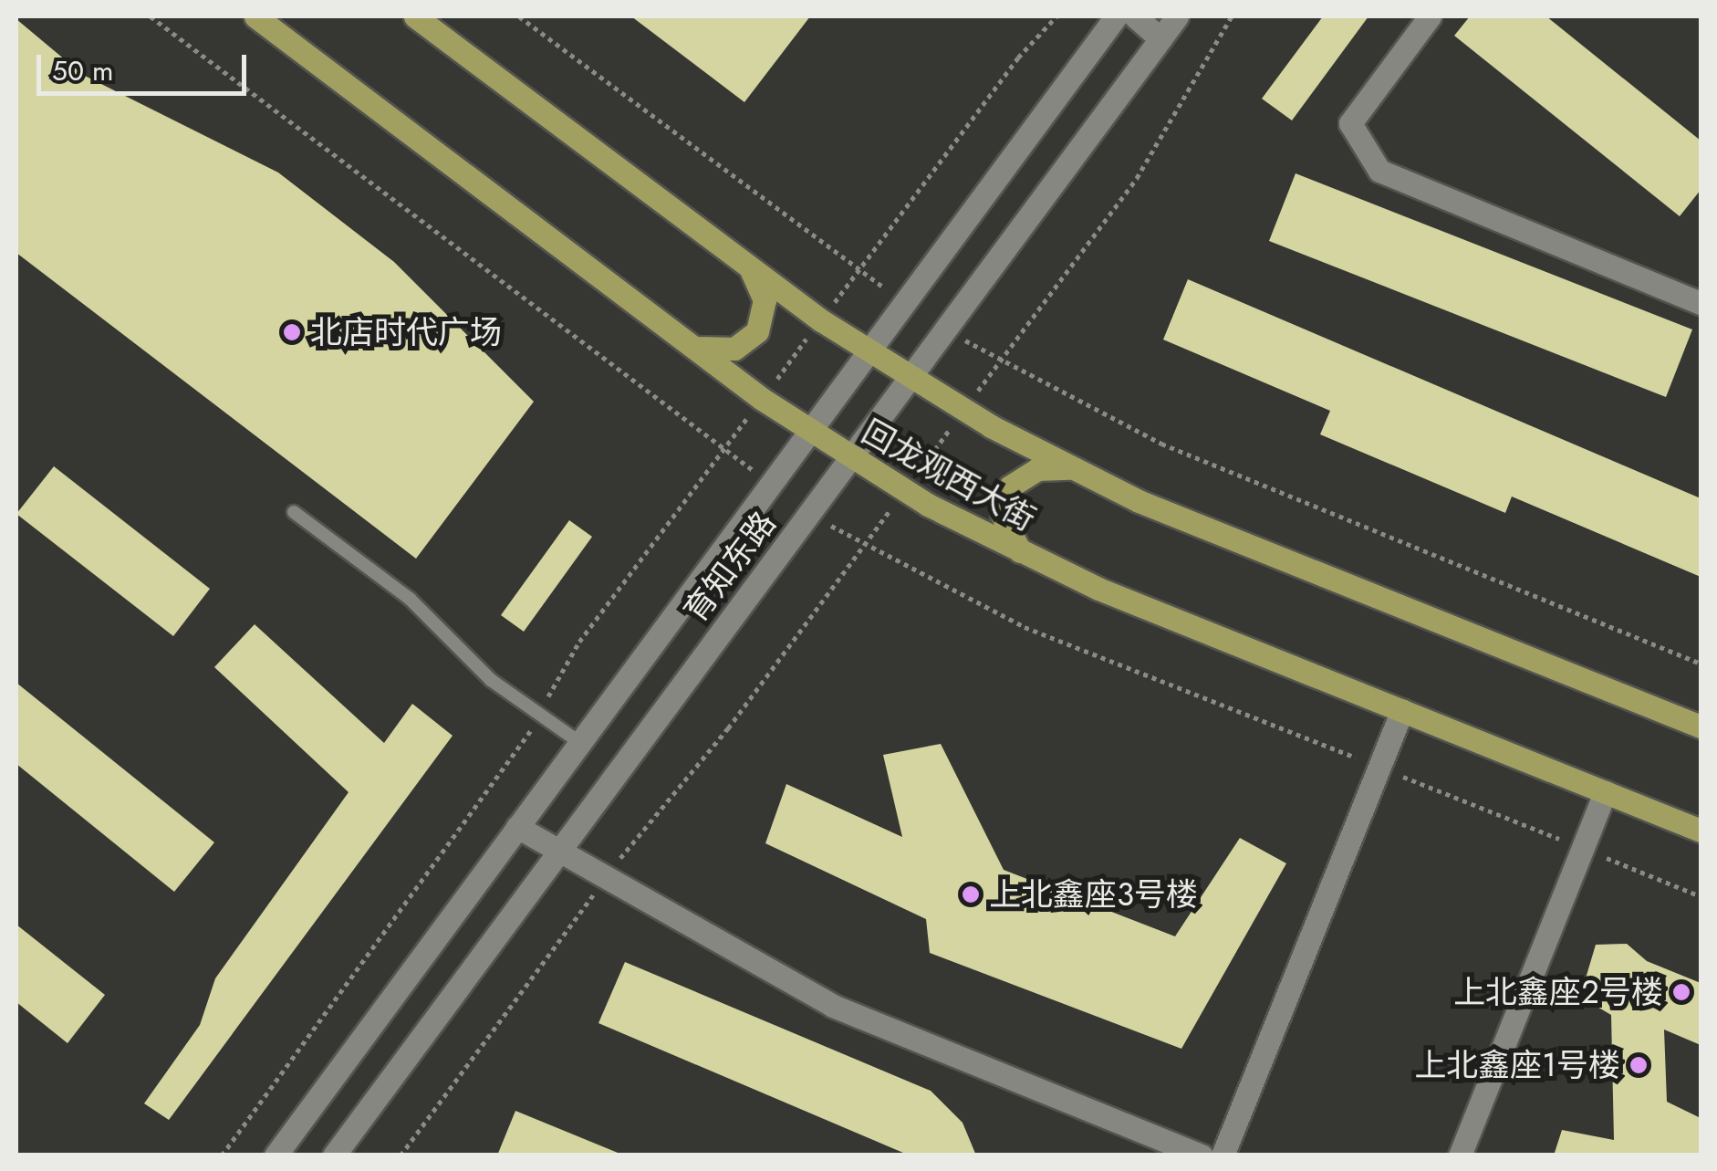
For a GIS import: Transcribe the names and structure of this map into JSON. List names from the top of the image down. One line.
{"streets":{"main road":["回龙观西大街","育知东路"]},"crossings":[["回龙观西大街","育知东路"]],"places":["北店时代广场","上北鑫座3号楼","上北鑫座2号楼","上北鑫座1号楼"],"scale_bar":"50 m"}
